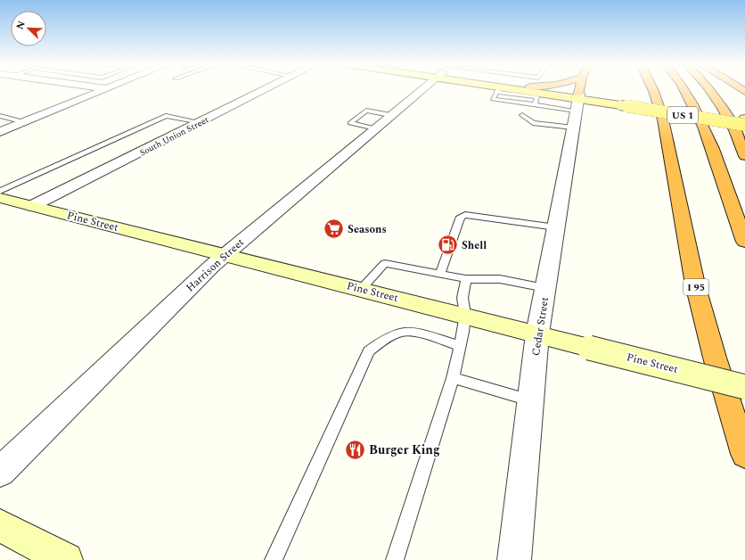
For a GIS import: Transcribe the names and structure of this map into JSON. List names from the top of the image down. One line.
{"streets":{"highway":["I 95"],"main road":["US 1","Pine Street"],"street":["South Union Street","Harrison Street","Cedar Street"]},"crossings":[["US 1","Cedar Street"],["South Union Street","Pine Street"],["Pine Street","Harrison Street"],["Pine Street","Cedar Street"]],"places":{"supermarket":["Seasons"],"fuel station":["Shell"],"restaurant":["Burger King"]},"north":"top left"}
